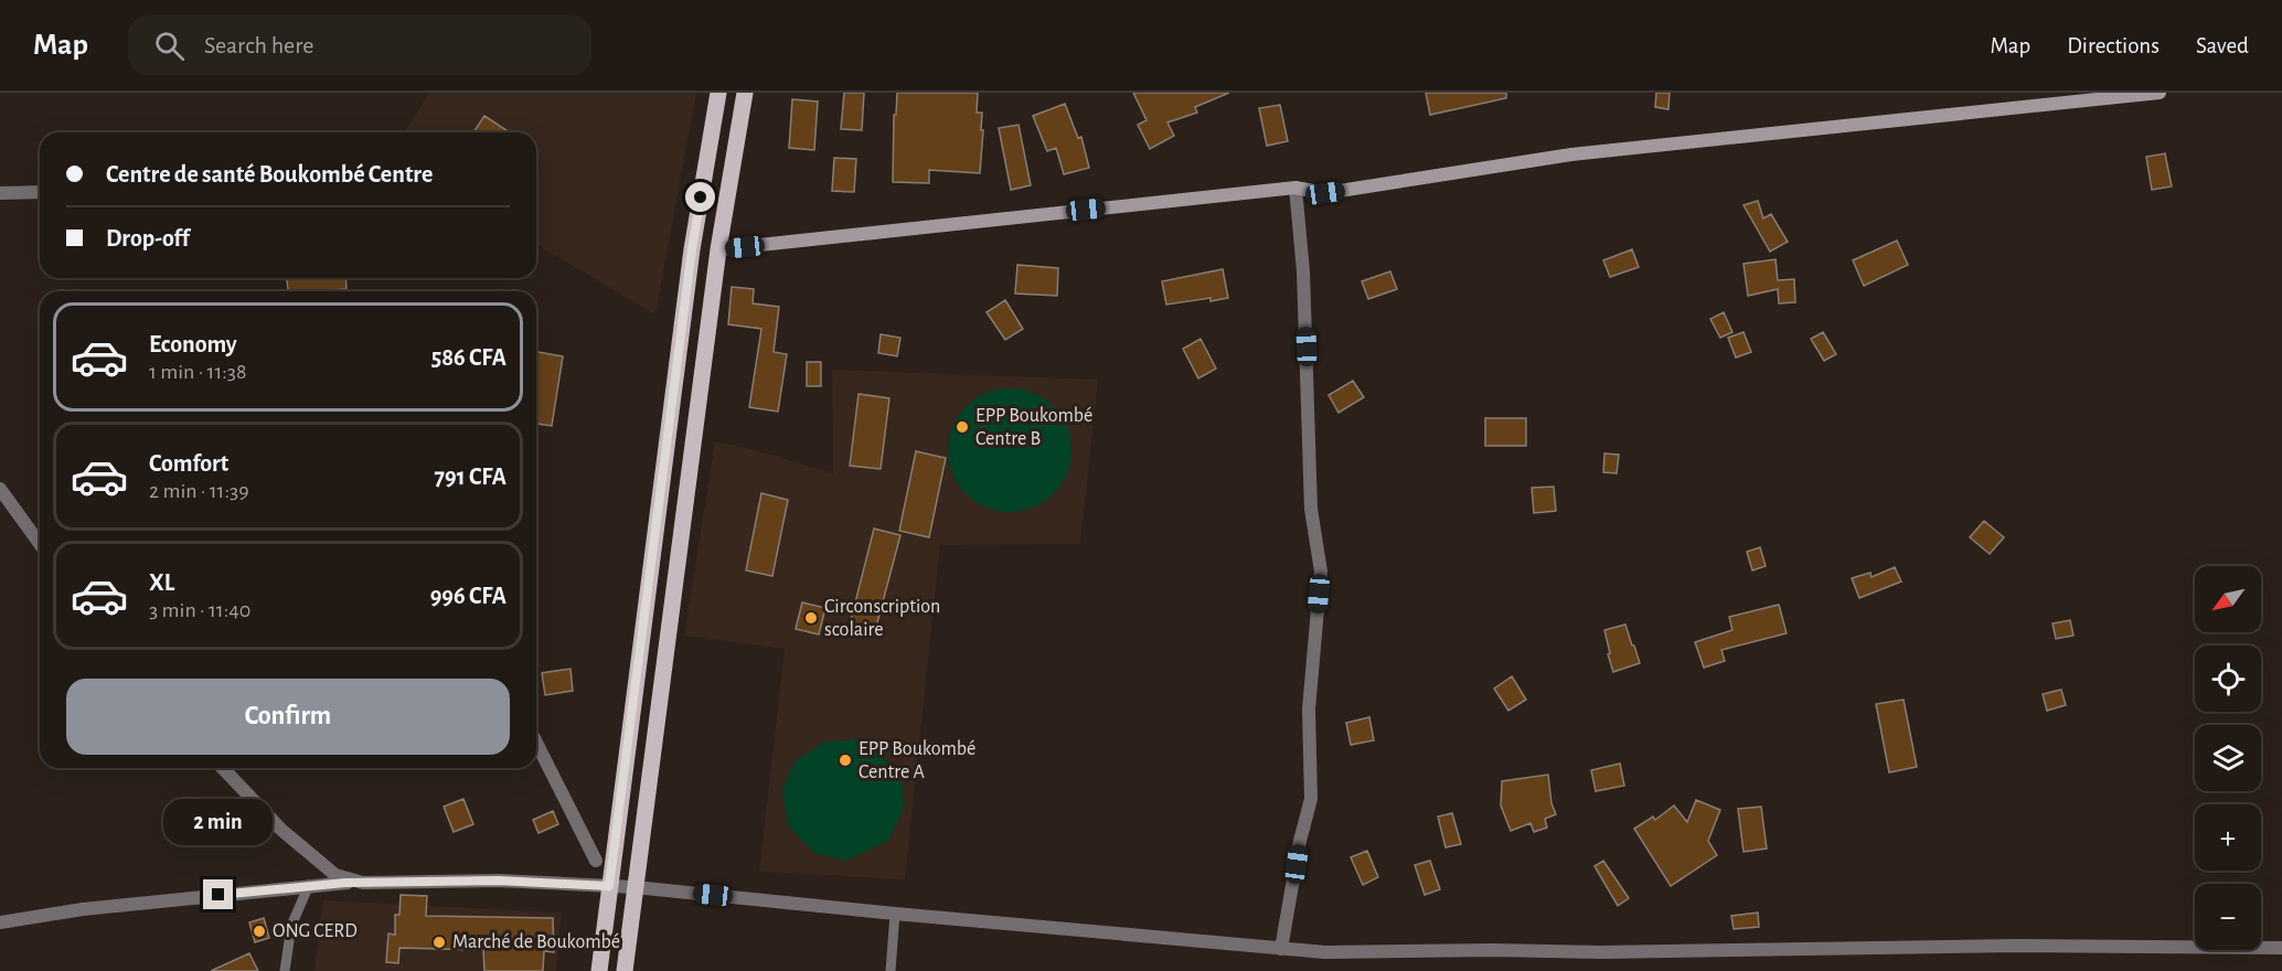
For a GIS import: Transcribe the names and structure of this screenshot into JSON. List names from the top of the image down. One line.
{"places":["EPP Boukombé Centre B","Circonscription scolaire","EPP Boukombé Centre A","ONG CERD","Marché de Boukombé"],"north":"bottom left","page":{"header":"Map","search":"Search here","nav":["Map","Directions","Saved"],"banner":["Centre de santé Boukombé Centre","Drop-off"],"list":[{"name":"Economy","note":"1 min · 11:38","value":"586 CFA"},{"name":"Comfort","note":"2 min · 11:39","value":"791 CFA"},{"name":"XL","note":"3 min · 11:40","value":"996 CFA"}],"map_buttons":["+","−"],"buttons":"Confirm","bubble":"2 min"}}
